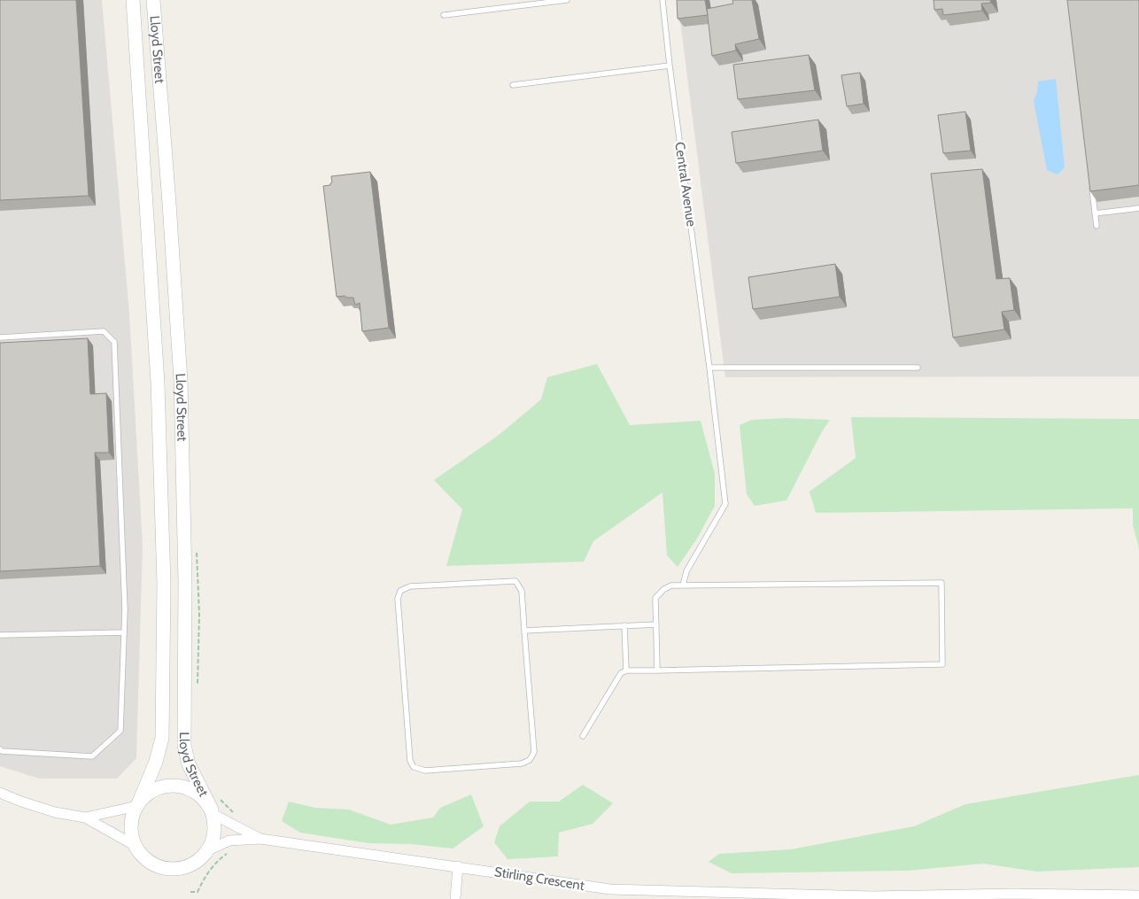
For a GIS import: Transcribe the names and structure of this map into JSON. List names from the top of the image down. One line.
{"streets":{"main road":["Lloyd Street"],"street":["Stirling Crescent"],"lane":["Central Avenue"]},"crossings":[["Lloyd Street","Stirling Crescent"]]}
